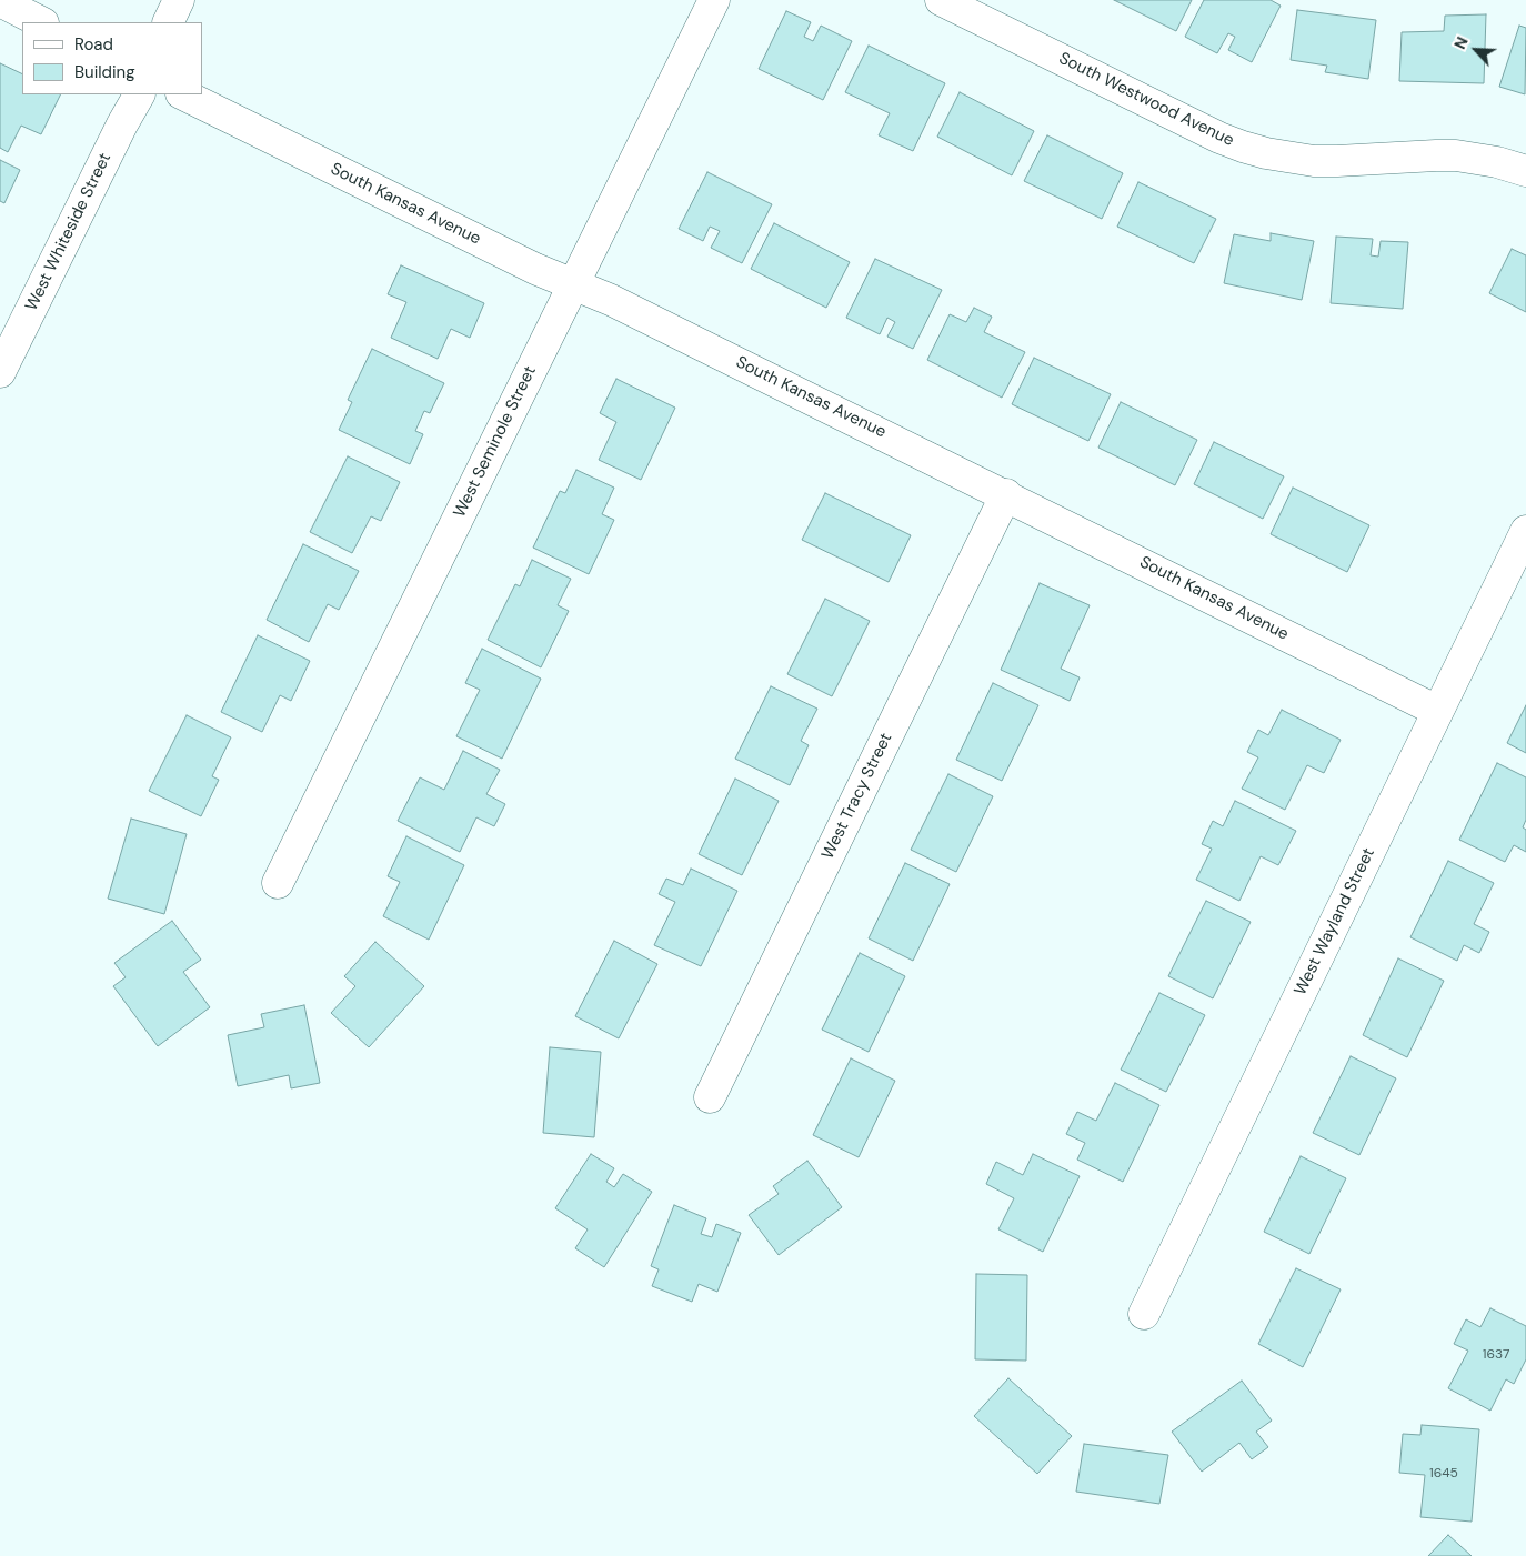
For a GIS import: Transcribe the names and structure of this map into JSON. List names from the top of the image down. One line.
{"streets":{"street":["South Westwood Avenue","South Kansas Avenue","West Whiteside Street","West Seminole Street","West Tracy Street","West Wayland Street"]},"crossings":[["South Kansas Avenue","West Seminole Street"],["South Kansas Avenue","West Tracy Street"],["South Kansas Avenue","West Wayland Street"]],"house_numbers":["1637","1645"],"legend":["Road","Building"],"north":"top left"}
